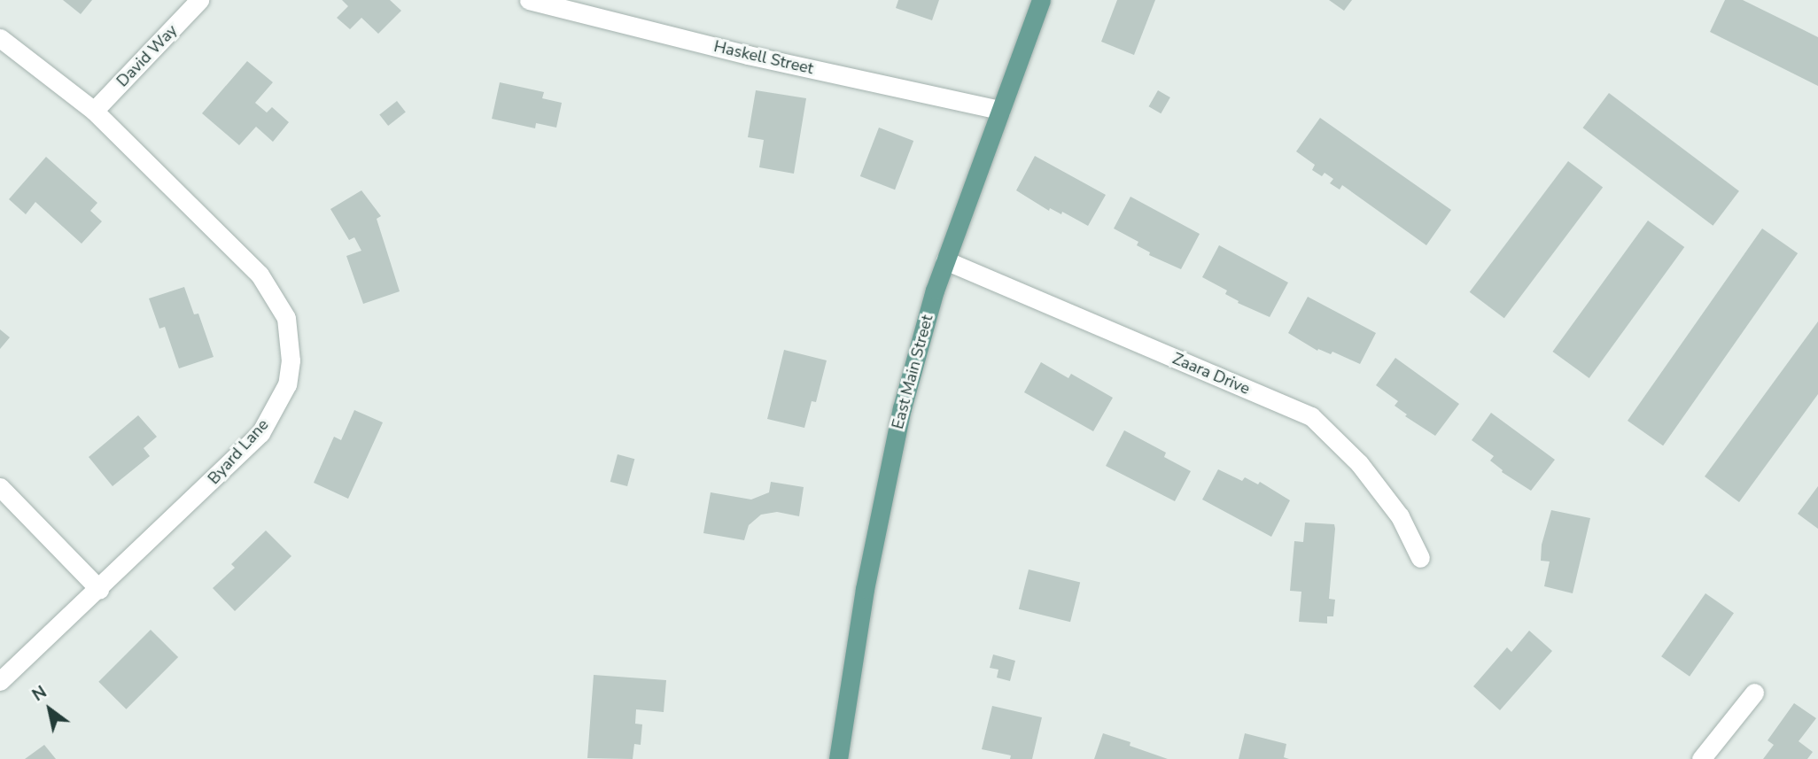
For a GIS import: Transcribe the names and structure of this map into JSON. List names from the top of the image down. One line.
{"streets":{"main road":["East Main Street"],"street":["David Way","Haskell Street","Zaara Drive","Byard Lane"]},"crossings":[["David Way","Byard Lane"],["Haskell Street","East Main Street"],["East Main Street","Zaara Drive"]],"north":"top left"}
